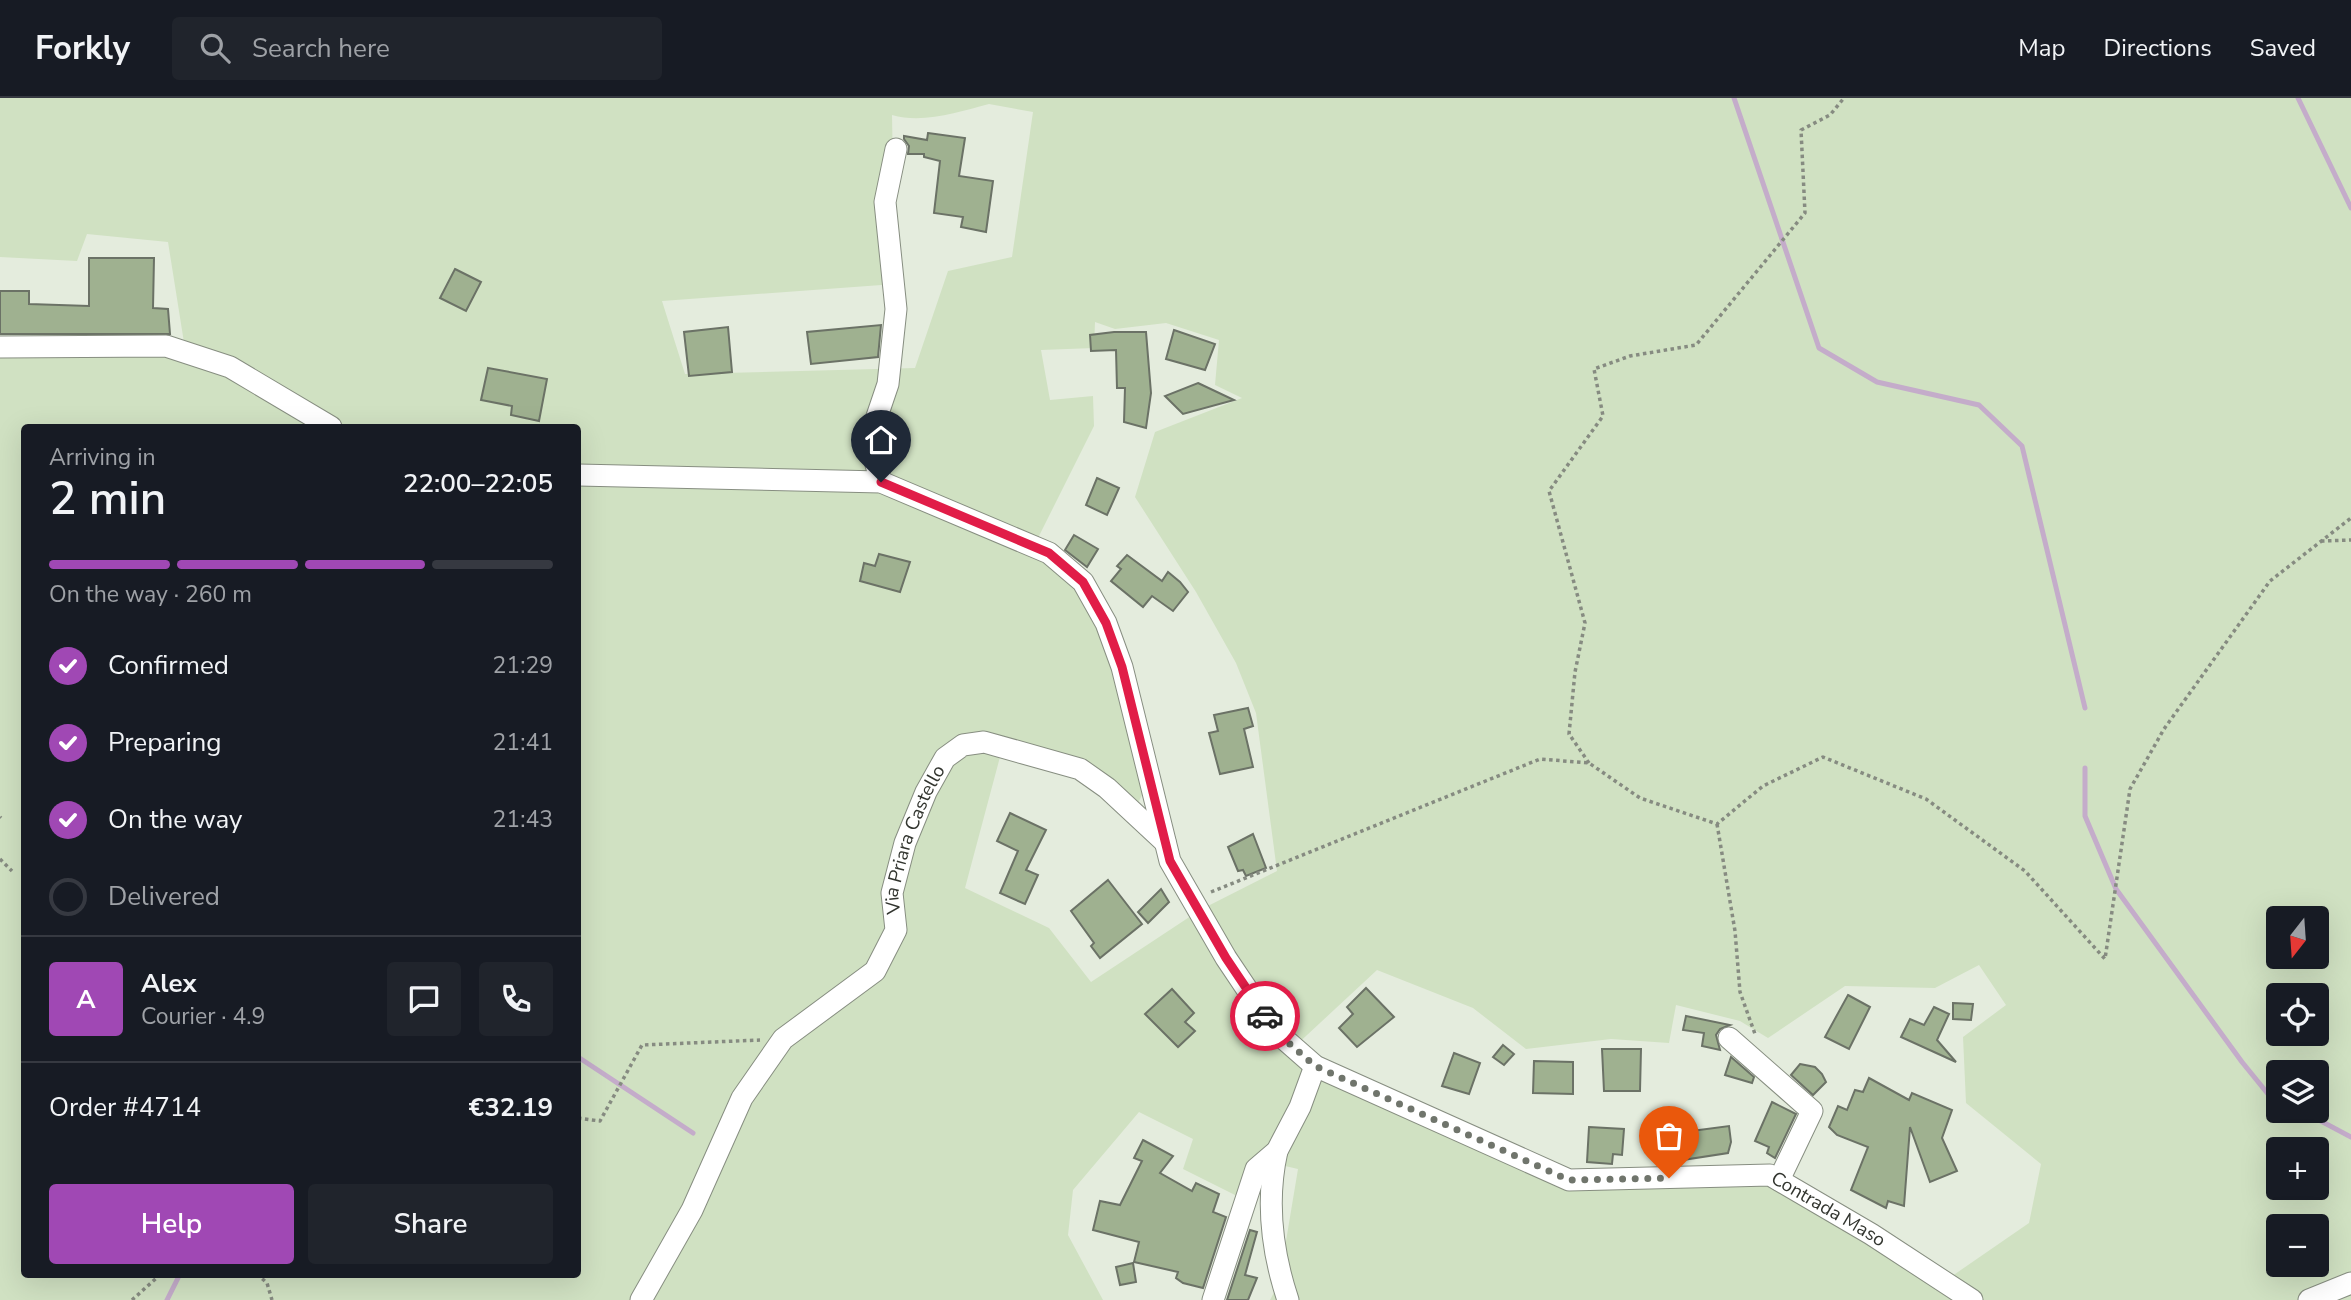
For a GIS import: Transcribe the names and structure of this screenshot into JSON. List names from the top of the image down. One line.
{"streets":{"street":["Via Priara Castello","Contrada Maso"]},"crossings":[["Via Priara Castello","Contrada Maso"]],"north":"bottom","page":{"header":"Forkly","search":"Search here","nav":["Map","Directions","Saved"],"heading":["2 min","Arriving in","22:00–22:05"],"panel":["Alex","Courier · 4.9","Order #4714","€32.19"],"bar":"On the way · 260 m","list":[["Confirmed","21:29"],["Preparing","21:41"],["On the way","21:43"],"Delivered"],"map_buttons":["+","−"],"round":"A","buttons":["Help","Share"]}}
